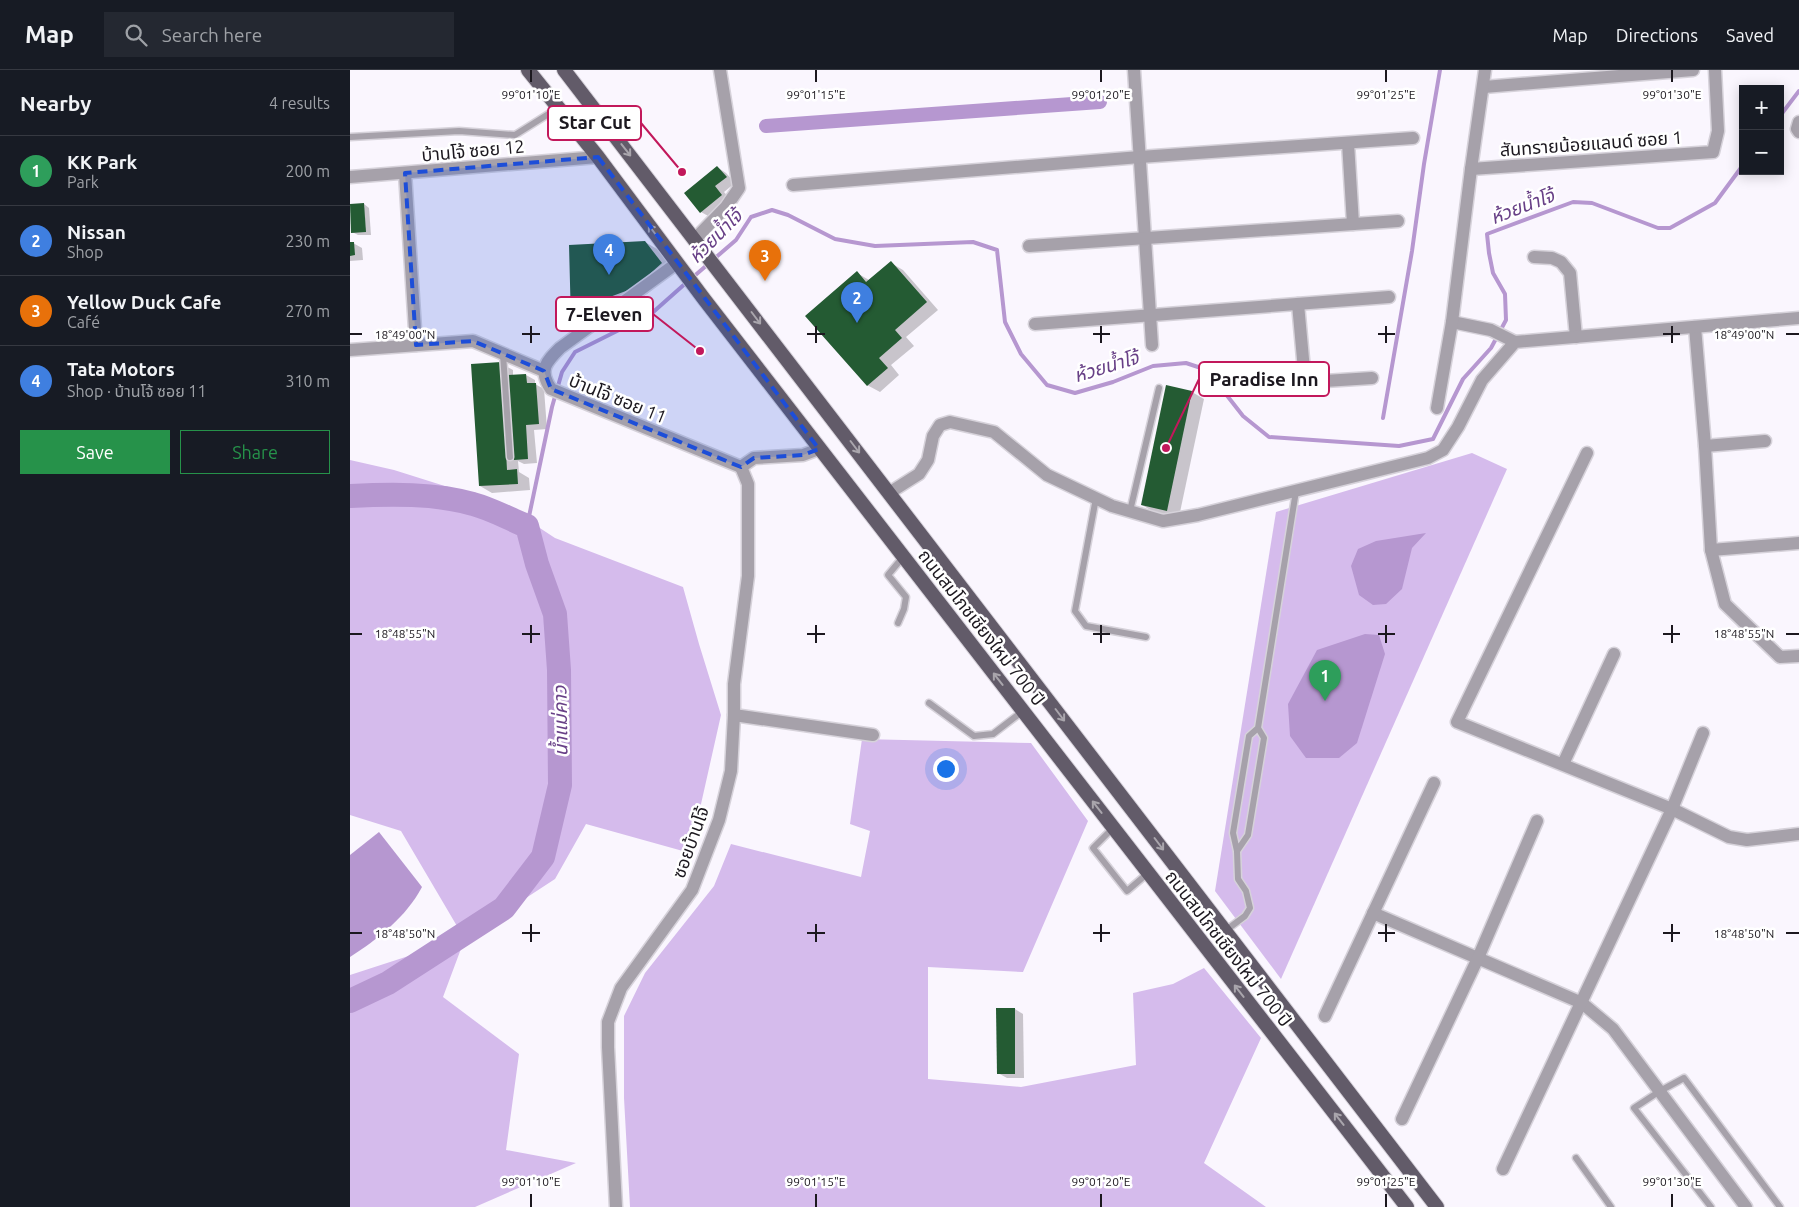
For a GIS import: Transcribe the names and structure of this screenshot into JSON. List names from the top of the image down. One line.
{"streets":{"main road":["ถนนสมโภชเชียงใหม่ 700 ปี"],"street":["สันทรายน้อยแลนด์ ซอย 1","บ้านโจ้ ซอย 12","บ้านโจ้ ซอย 11","ซอยบ้านโจ้"]},"crossings":[["บ้านโจ้ ซอย 12","ถนนสมโภชเชียงใหม่ 700 ปี"],["บ้านโจ้ ซอย 11","ถนนสมโภชเชียงใหม่ 700 ปี"],["บ้านโจ้ ซอย 11","ซอยบ้านโจ้"]],"water":["ห้วยน้ำโจ้","น้ำแม่คาว"],"places":["Star Cut","7-Eleven","Paradise Inn"],"page":{"header":"Map","search":"Search here","nav":["Map","Directions","Saved"],"heading":["Nearby","4 results"],"map_buttons":["+","−"],"list":[{"mark":"1","name":"KK Park","note":"Park","value":"200 m"},{"mark":"2","name":"Nissan","note":"Shop","value":"230 m"},{"mark":"3","name":"Yellow Duck Cafe","note":"Café","value":"270 m"},{"mark":"4","name":"Tata Motors","note":"Shop · บ้านโจ้ ซอย 11","value":"310 m"}],"pins":["4","3","2","1"],"buttons":["Save","Share"]},"coordinates":["99°01'10\"E","99°01'15\"E","99°01'20\"E","99°01'25\"E","99°01'30\"E","18°49'00\"N","18°48'55\"N","18°48'50\"N"]}
